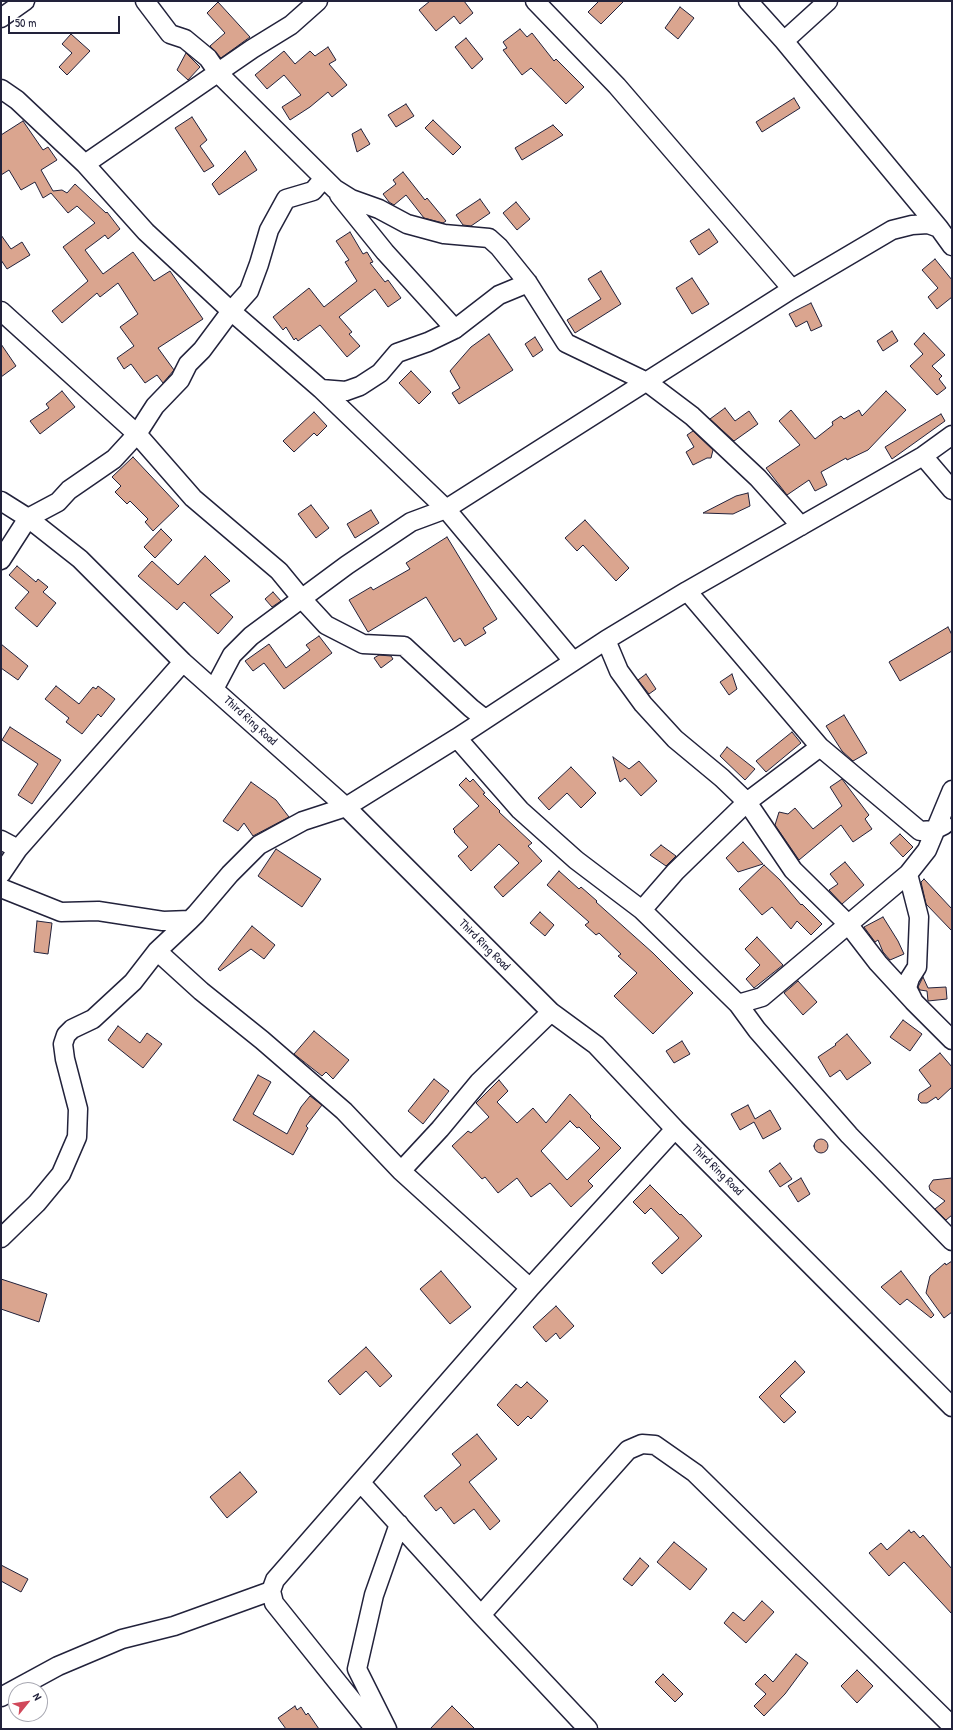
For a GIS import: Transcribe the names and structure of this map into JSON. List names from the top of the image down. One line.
{"streets":{"street":["Third Ring Road"]},"scale_bar":"50 m","north":"top right"}
